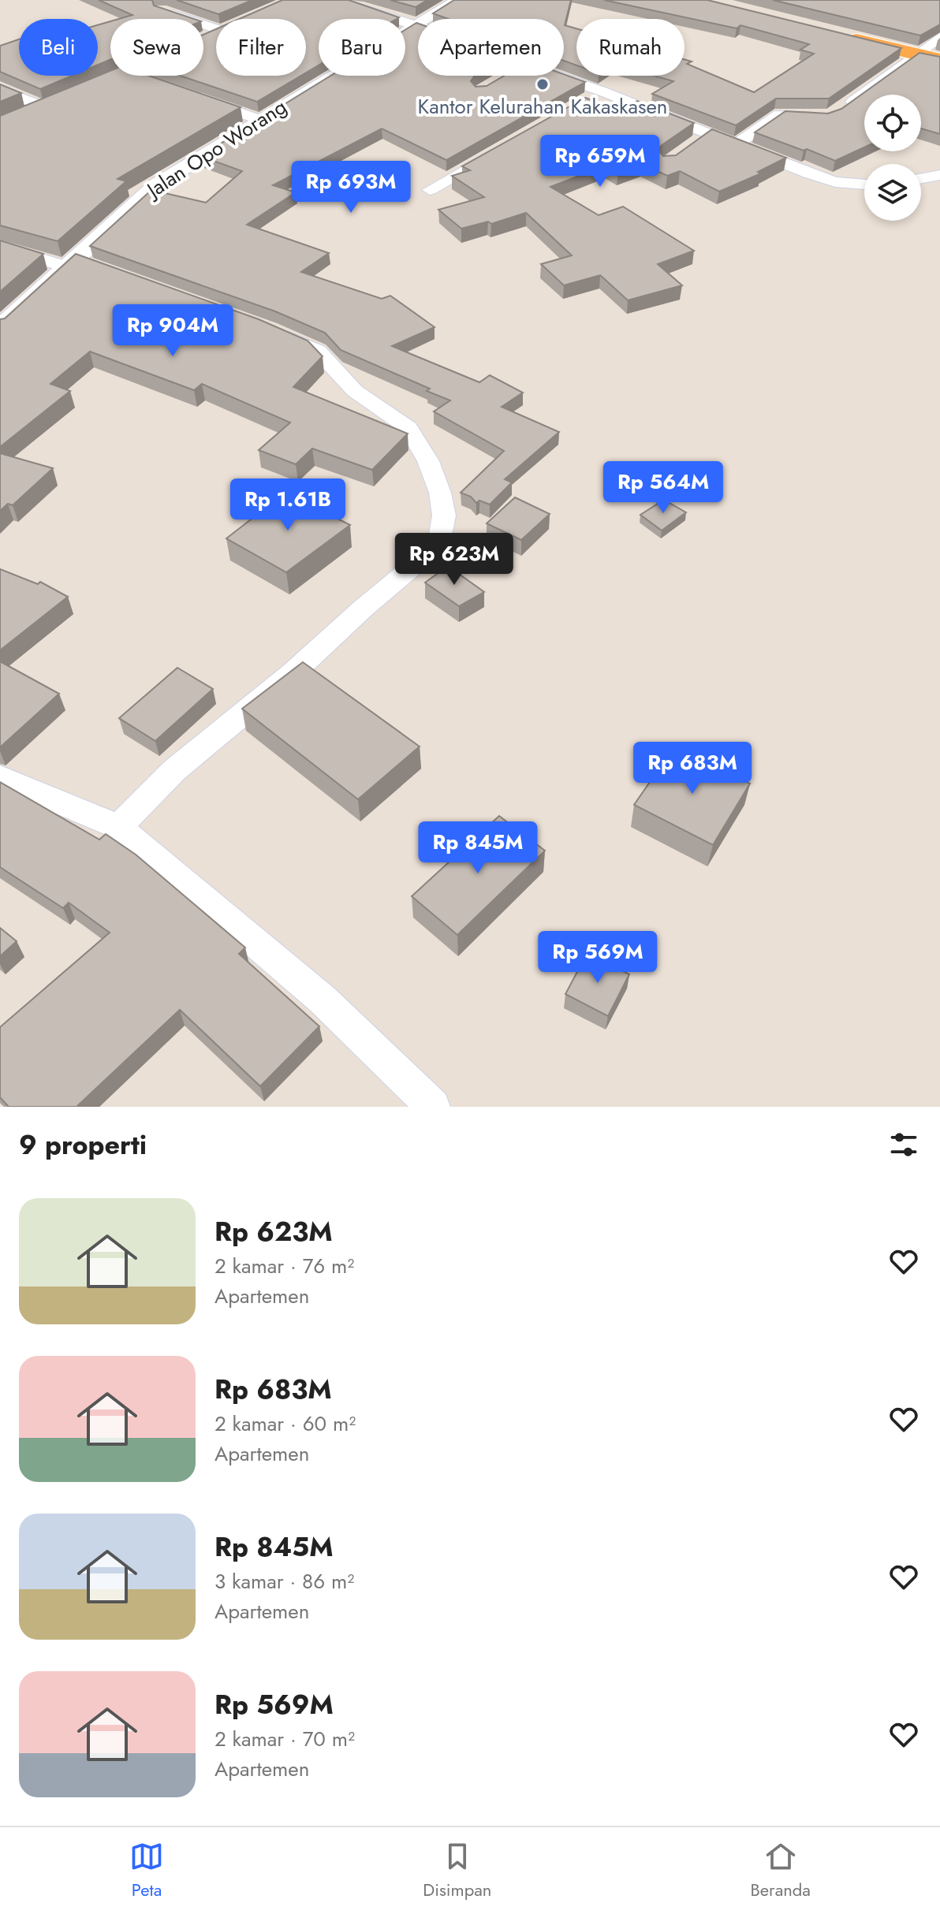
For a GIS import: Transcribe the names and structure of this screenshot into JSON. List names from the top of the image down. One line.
{"streets":{"street":["Jalan Opo Worang"]},"places":["Kantor Kelurahan Kakaskasen"],"page":{"chip":["Beli","Sewa","Filter","Baru","Apartemen","Rumah"],"price":["Rp 659M","Rp 693M","Rp 904M","Rp 564M","Rp 1.61B","Rp 623M","Rp 683M","Rp 845M","Rp 569M"],"heading":"9 properti","list":[{"name":"Rp 623M","note":"2 kamar · 76 m² · Apartemen"},{"name":"Rp 683M","note":"2 kamar · 60 m² · Apartemen"},{"name":"Rp 845M","note":"3 kamar · 86 m² · Apartemen"},{"name":"Rp 569M","note":"2 kamar · 70 m² · Apartemen"}],"tabs":["Peta","Disimpan","Beranda"]}}
